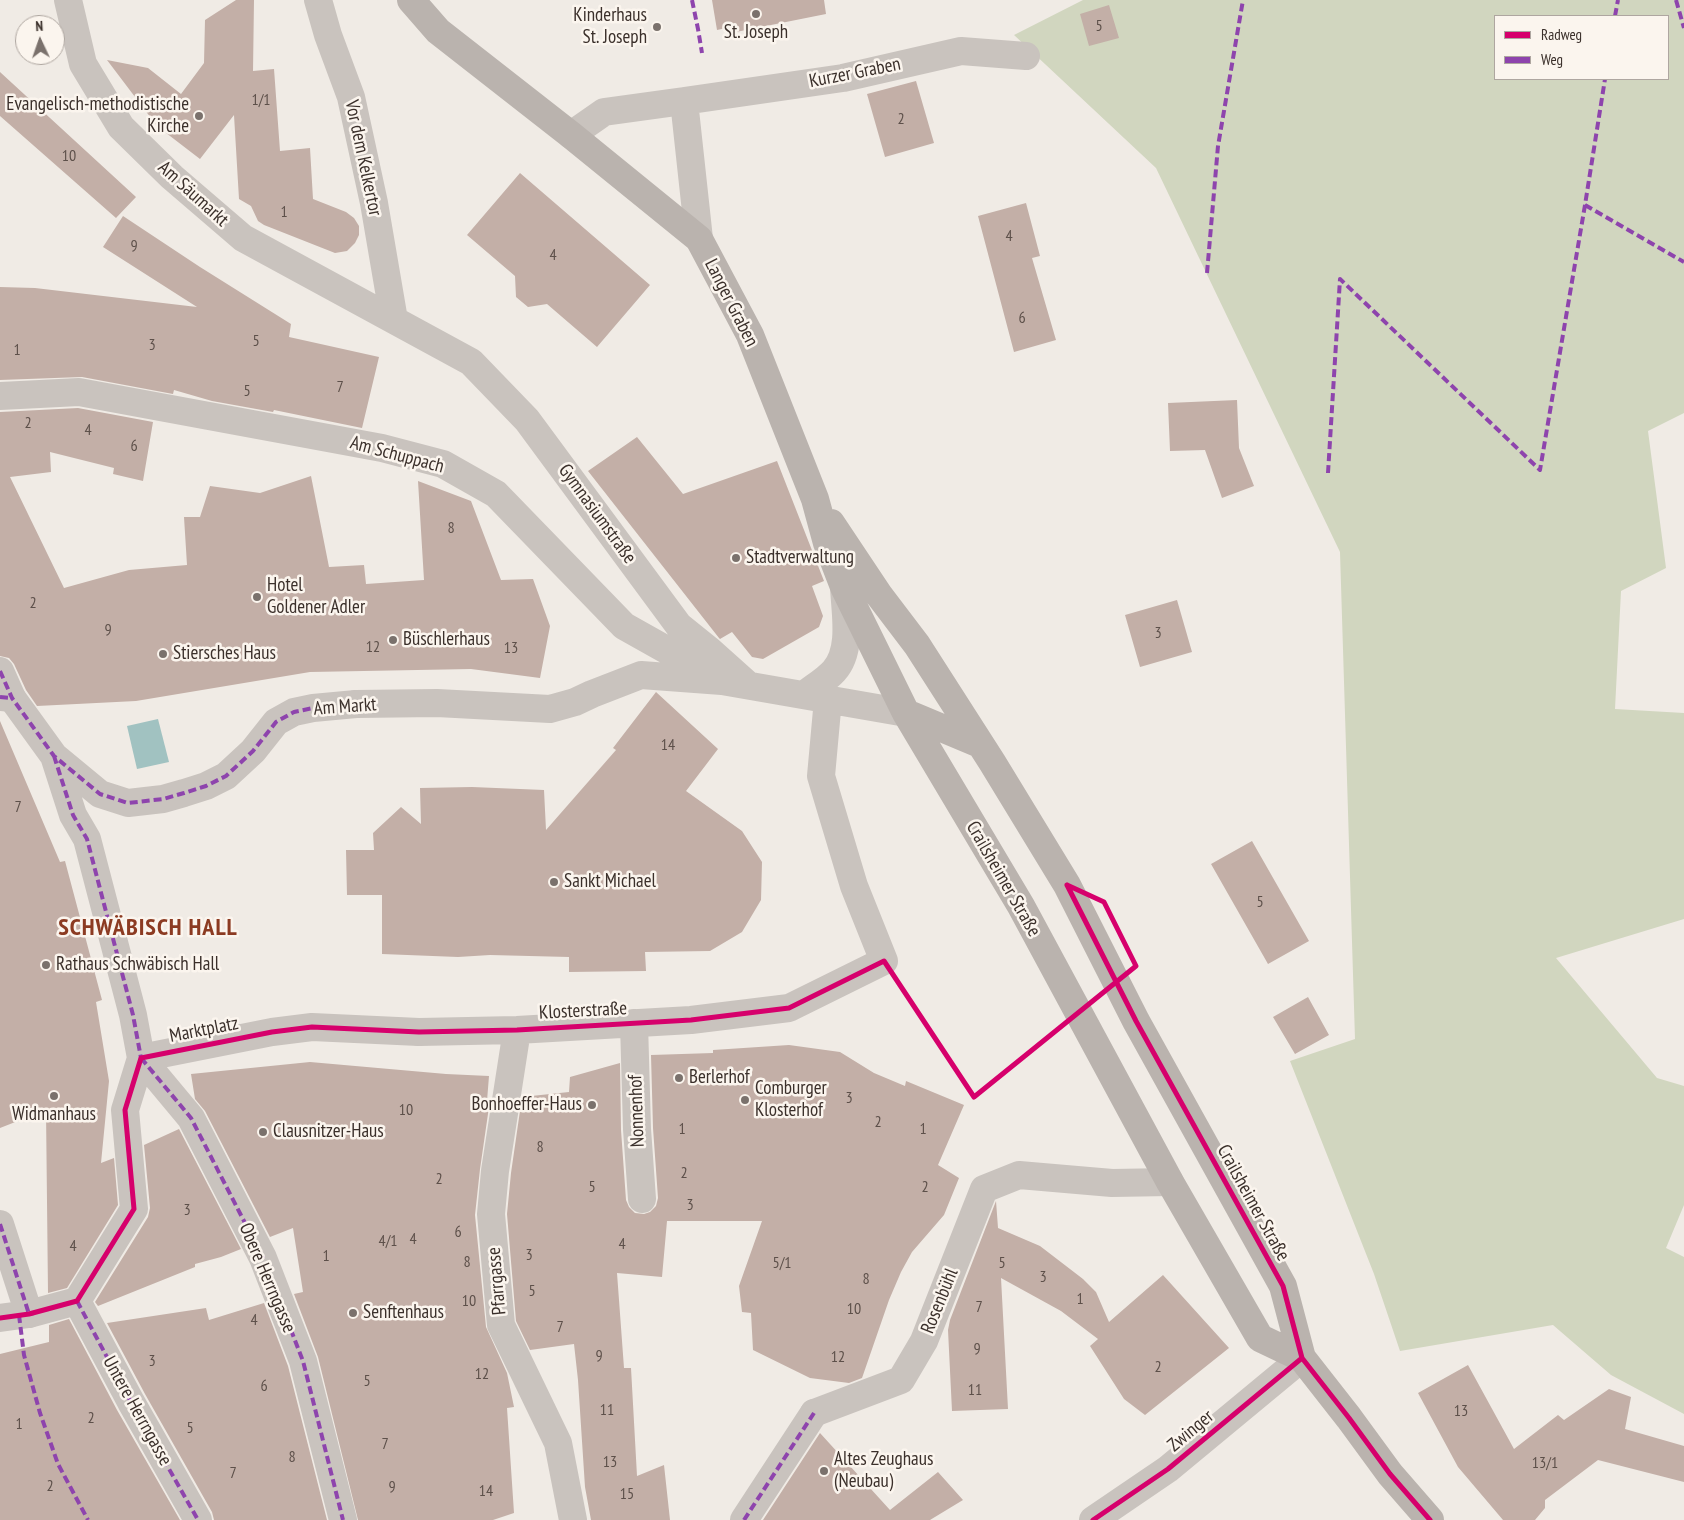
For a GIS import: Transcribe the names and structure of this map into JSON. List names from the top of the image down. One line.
{"streets":{"main road":["Langer Graben","Crailsheimer Straße"],"street":["Kurzer Graben","Vor dem Kelkertor","Am Säumarkt","Am Schuppach","Gymnasiumstraße","Am Markt","Klosterstraße","Marktplatz","Nonnenhof","Obere Herrngasse","Pfarrgasse","Rosenbühl","Untere Herrngasse","Zwinger"]},"crossings":[["Kurzer Graben","Langer Graben"],["Vor dem Kelkertor","Am Säumarkt"],["Vor dem Kelkertor","Gymnasiumstraße"],["Am Säumarkt","Gymnasiumstraße"],["Langer Graben","Crailsheimer Straße"],["Am Schuppach","Gymnasiumstraße"],["Am Schuppach","Am Markt"],["Gymnasiumstraße","Am Markt"],["Crailsheimer Straße","Rosenbühl"],["Crailsheimer Straße","Zwinger"],["Klosterstraße","Marktplatz"],["Klosterstraße","Nonnenhof"],["Klosterstraße","Pfarrgasse"],["Marktplatz","Obere Herrngasse"]],"districts":["SCHWÄBISCH HALL"],"places":["St. Joseph","Kinderhaus St. Joseph","Evangelisch-methodistische Kirche","Stadtverwaltung","Hotel Goldener Adler","Büschlerhaus","Stiersches Haus","Sankt Michael","Rathaus Schwäbisch Hall","Berlerhof","Widmanhaus","Comburger Klosterhof","Bonhoeffer-Haus","Clausnitzer-Haus","Senftenhaus","Altes Zeughaus (Neubau)"],"house_numbers":["5","1/1","2","10","1","4","9","4","6","5","3","1","7","5","2","4","6","8","2","9","3","12","13","14","7","5","3","10","2","1","1","8","2","2","5","2","3","3","6","4","4/1","4","4","3","1","8","5/1","5","3","8","5","1","10","7","10","4","7","9","9","12","3","2","12","5","6","11","11","13","2","1","5","7","8","13","13/1","7","2","9","14","15"],"legend":["Radweg","Weg"],"north":"top"}
